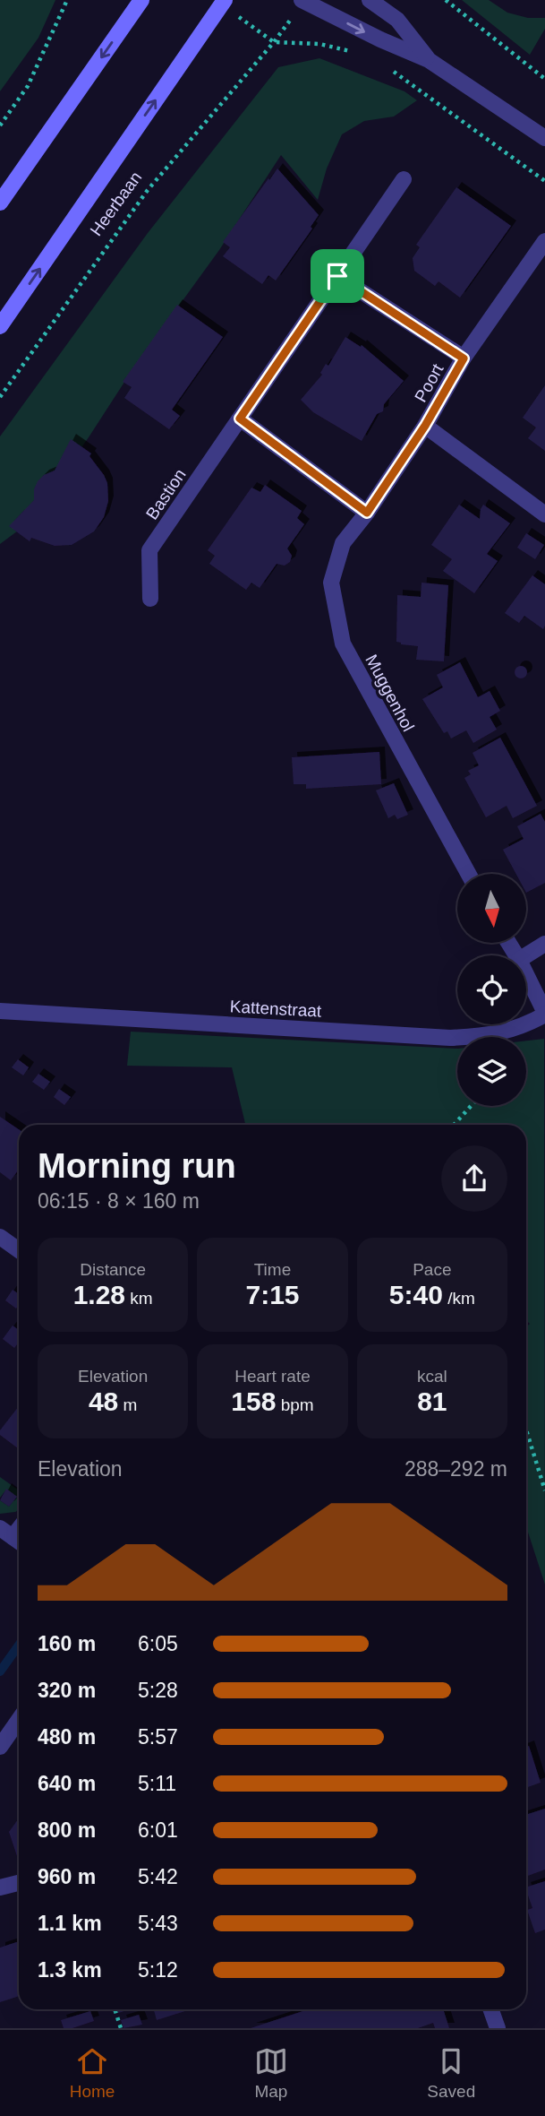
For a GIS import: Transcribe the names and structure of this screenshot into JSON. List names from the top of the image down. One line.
{"streets":{"main road":["Heerbaan"],"street":["Poort","Bastion","Muggenhol","Kattenstraat"]},"crossings":[["Poort","Muggenhol"]],"north":"bottom","page":{"heading":["Morning run","06:15 · 8 × 160 m"],"stats":[["Distance","1.28 km"],["Time","7:15"],["Pace","5:40 /km"],["Elevation","48 m"],["Heart rate","158 bpm"],["kcal","81"]],"chart":["Elevation","288–292 m"],"list":[{"name":"160 m","note":"6:05"},{"name":"320 m","note":"5:28"},{"name":"480 m","note":"5:57"},{"name":"640 m","note":"5:11"},{"name":"800 m","note":"6:01"},{"name":"960 m","note":"5:42"},{"name":"1.1 km","note":"5:43"},{"name":"1.3 km","note":"5:12"}],"tabs":["Home","Map","Saved"]}}
